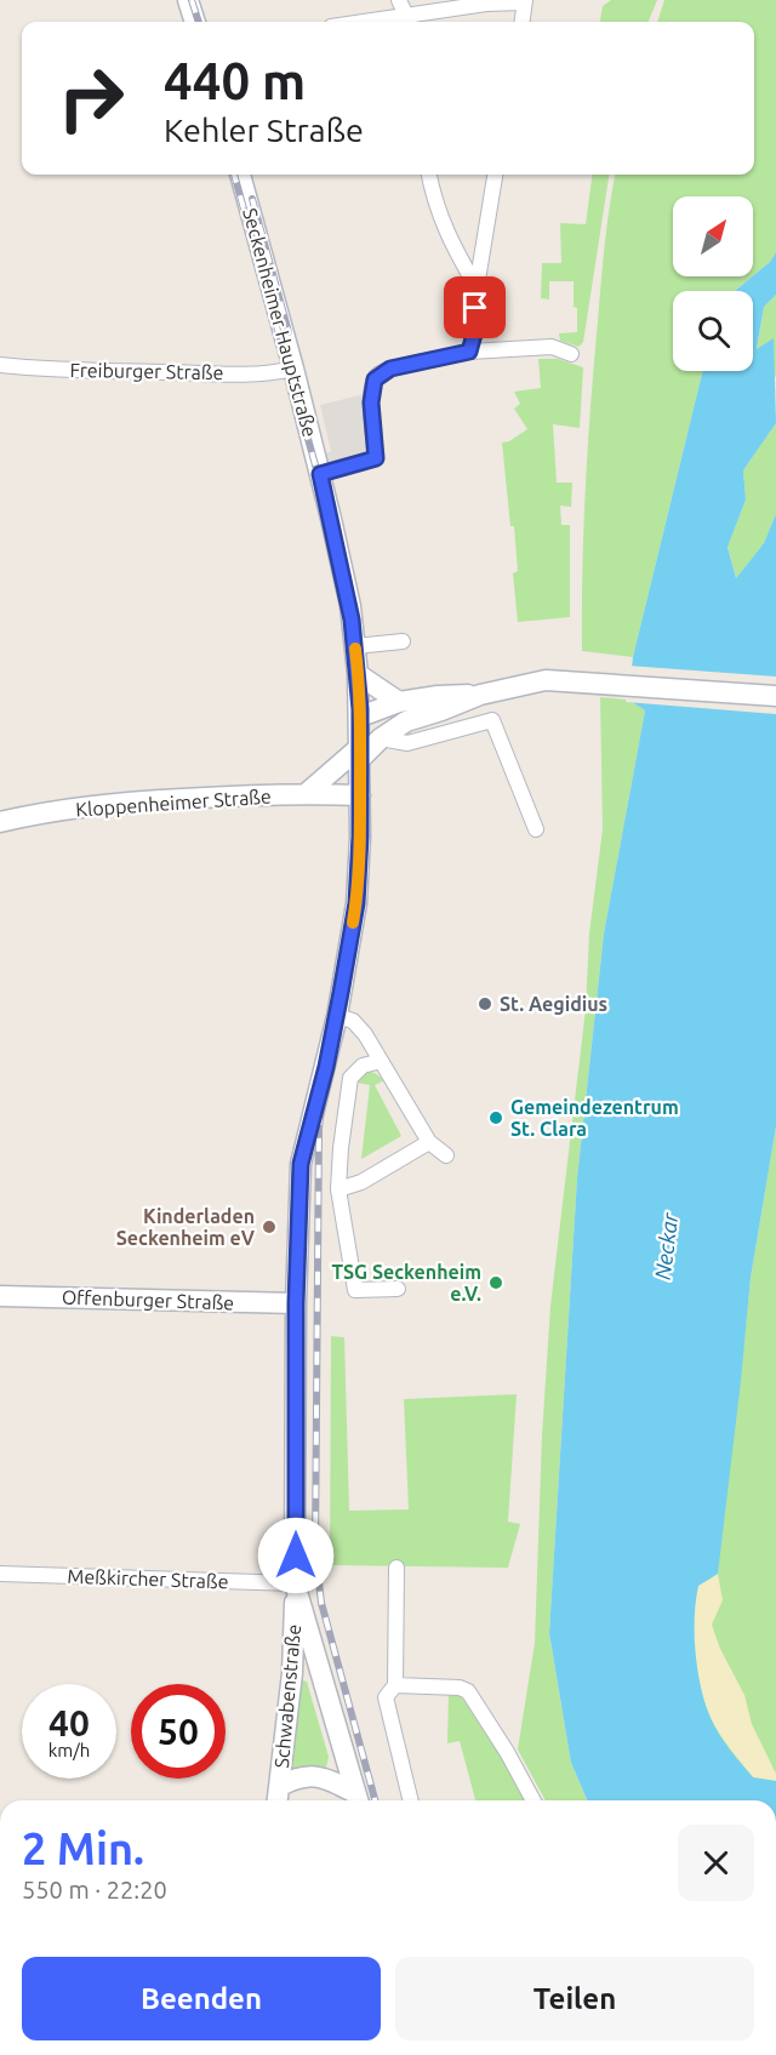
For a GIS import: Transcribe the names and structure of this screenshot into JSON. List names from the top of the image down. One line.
{"streets":{"main road":["Seckenheimer Hauptstraße","Kloppenheimer Straße","Offenburger Straße","Schwabenstraße"],"street":["Freiburger Straße","Meßkircher Straße"]},"crossings":[["Seckenheimer Hauptstraße","Freiburger Straße"],["Seckenheimer Hauptstraße","Kloppenheimer Straße"],["Seckenheimer Hauptstraße","Offenburger Straße"],["Seckenheimer Hauptstraße","Meßkircher Straße"],["Seckenheimer Hauptstraße","Schwabenstraße"],["Meßkircher Straße","Schwabenstraße"]],"water":["Neckar"],"places":["St. Aegidius","Gemeindezentrum St. Clara","Kinderladen Seckenheim eV","TSG Seckenheim e.V."],"north":"top right","page":{"turn":["440 m","Kehler Straße"],"speed":"40 km/h","limit":"50","heading":["2 Min.","550 m · 22:20"],"buttons":["Beenden","Teilen"]}}
